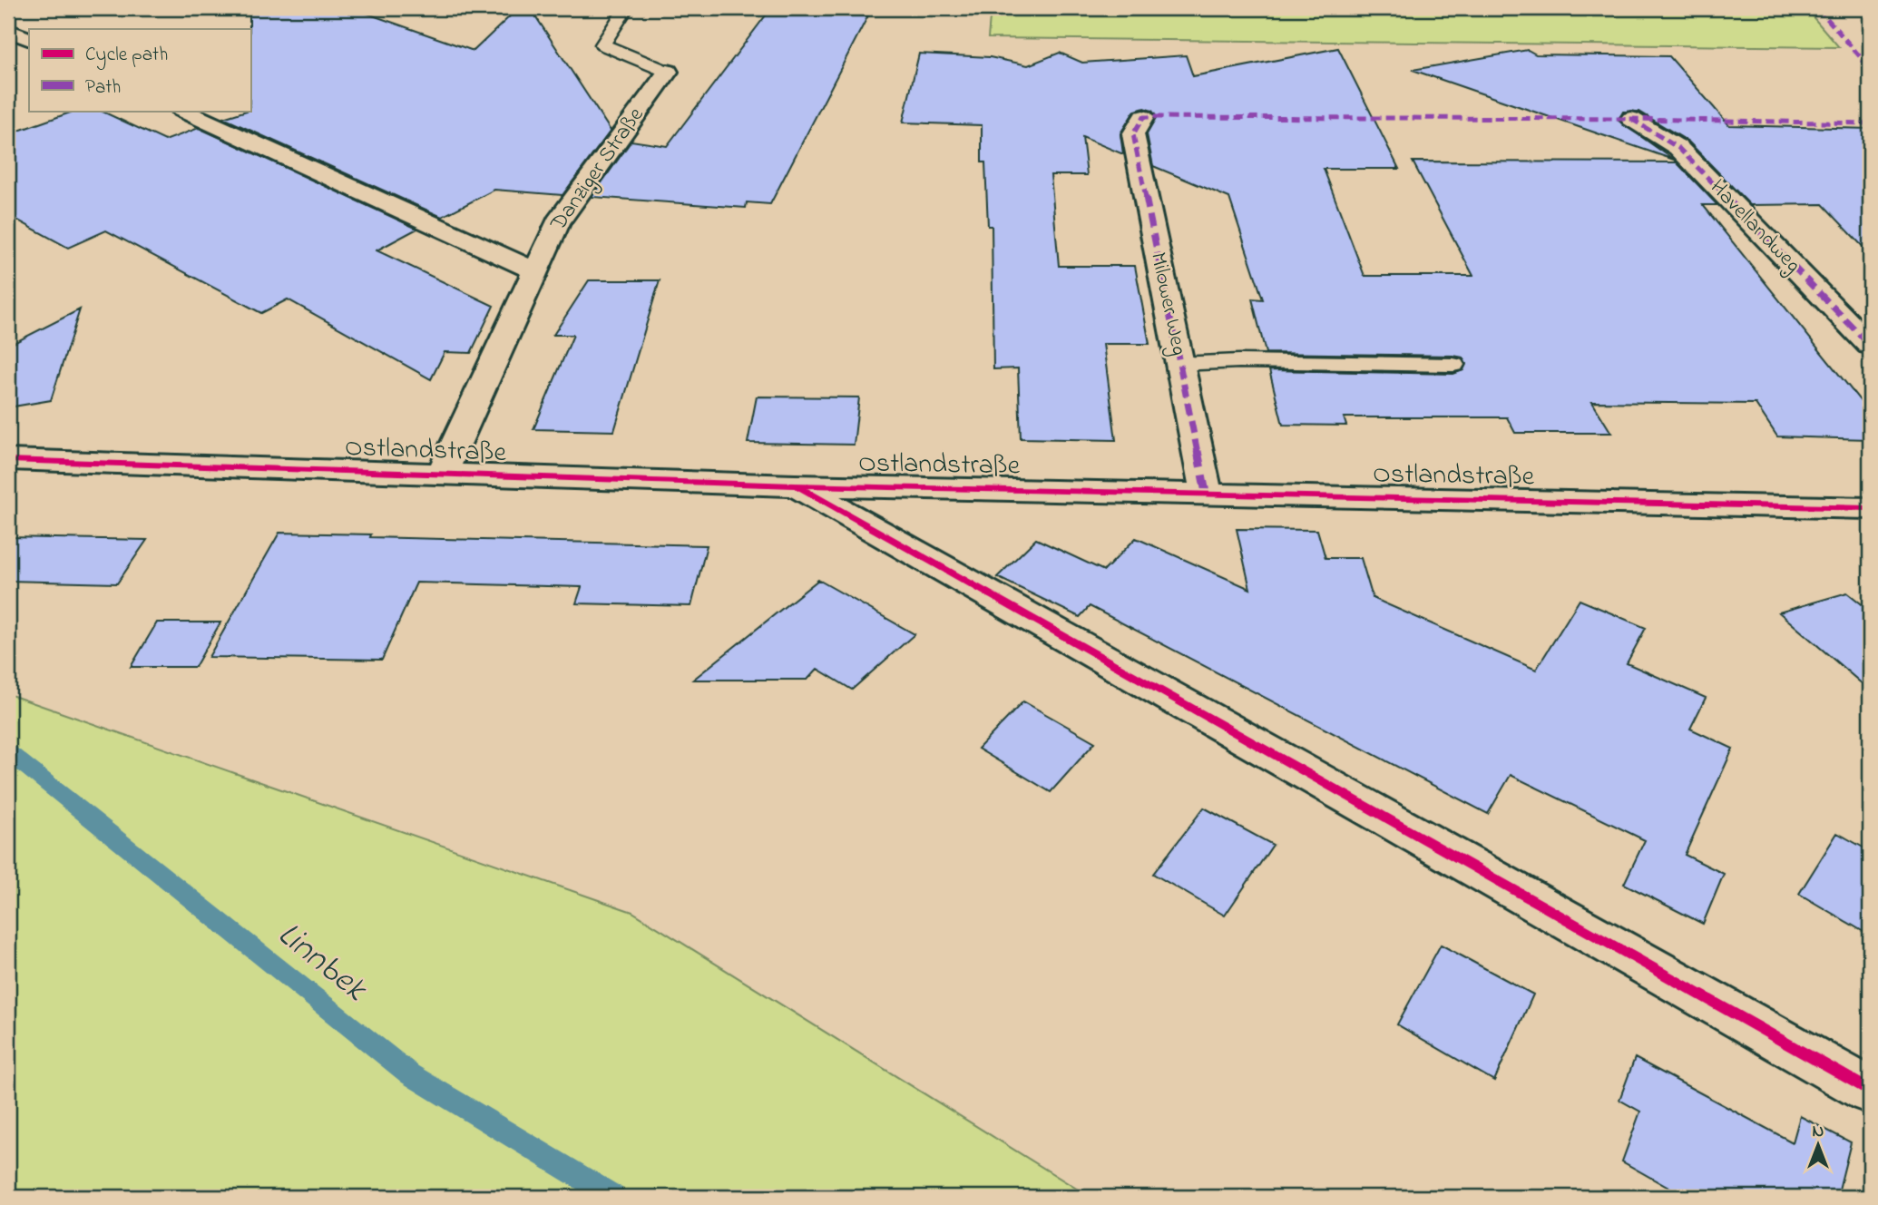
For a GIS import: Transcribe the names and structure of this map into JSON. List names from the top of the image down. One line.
{"streets":{"street":["Danziger Straße","Havellandweg","Milower Weg","Ostlandstraße"]},"crossings":[["Danziger Straße","Ostlandstraße"],["Milower Weg","Ostlandstraße"]],"water":["Linnbek"],"legend":["Cycle path","Path"],"north":"top"}
